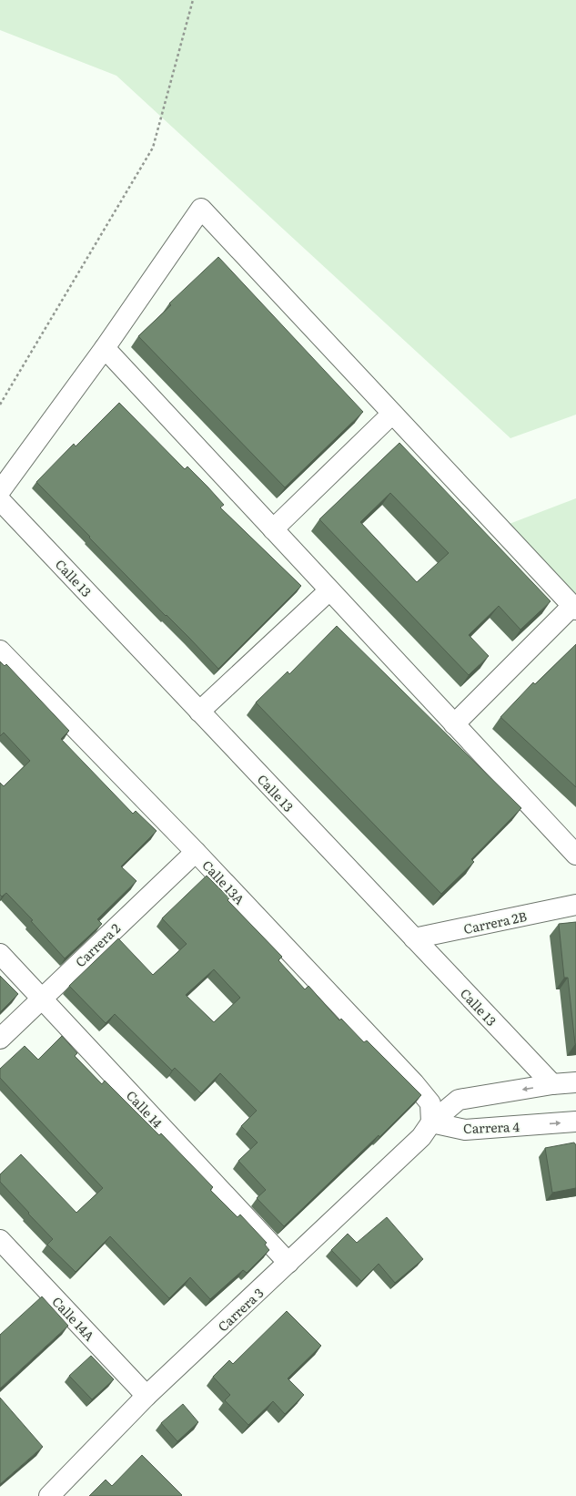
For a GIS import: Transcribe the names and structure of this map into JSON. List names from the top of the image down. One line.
{"streets":{"street":["Calle 13","Calle 13A","Carrera 2B","Carrera 2","Calle 14","Carrera 4","Carrera 3","Calle 14A"]},"crossings":[["Calle 13","Carrera 2B"],["Calle 13","Carrera 4"],["Calle 13A","Carrera 2"],["Calle 13A","Carrera 4"],["Calle 13A","Carrera 3"],["Carrera 2","Calle 14"],["Calle 14","Carrera 3"],["Carrera 4","Carrera 3"],["Carrera 3","Calle 14A"]]}
